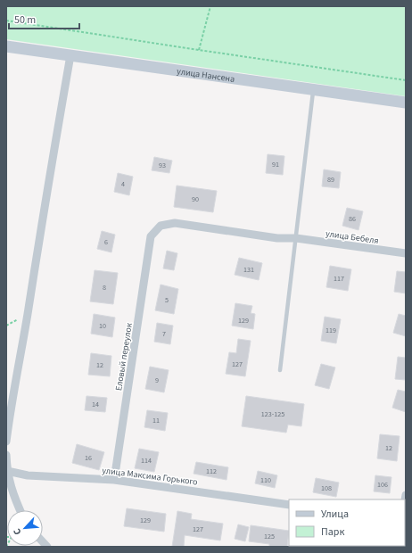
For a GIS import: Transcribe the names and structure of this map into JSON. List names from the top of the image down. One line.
{"streets":{"main road":["улица Нансена"],"street":["улица Бебеля","Еловый переулок","улица Максима Горького"]},"crossings":[["улица Бебеля","Еловый переулок"],["Еловый переулок","улица Максима Горького"]],"house_numbers":["91","93","89","4","90","86","6","131","117","8","5","129","10","119","7","127","12","9","14","123-125","11","12","16","114","112","110","106","108","129","127","125"],"legend":["Улица","Парк"],"scale_bar":"50 m","north":"bottom left"}
